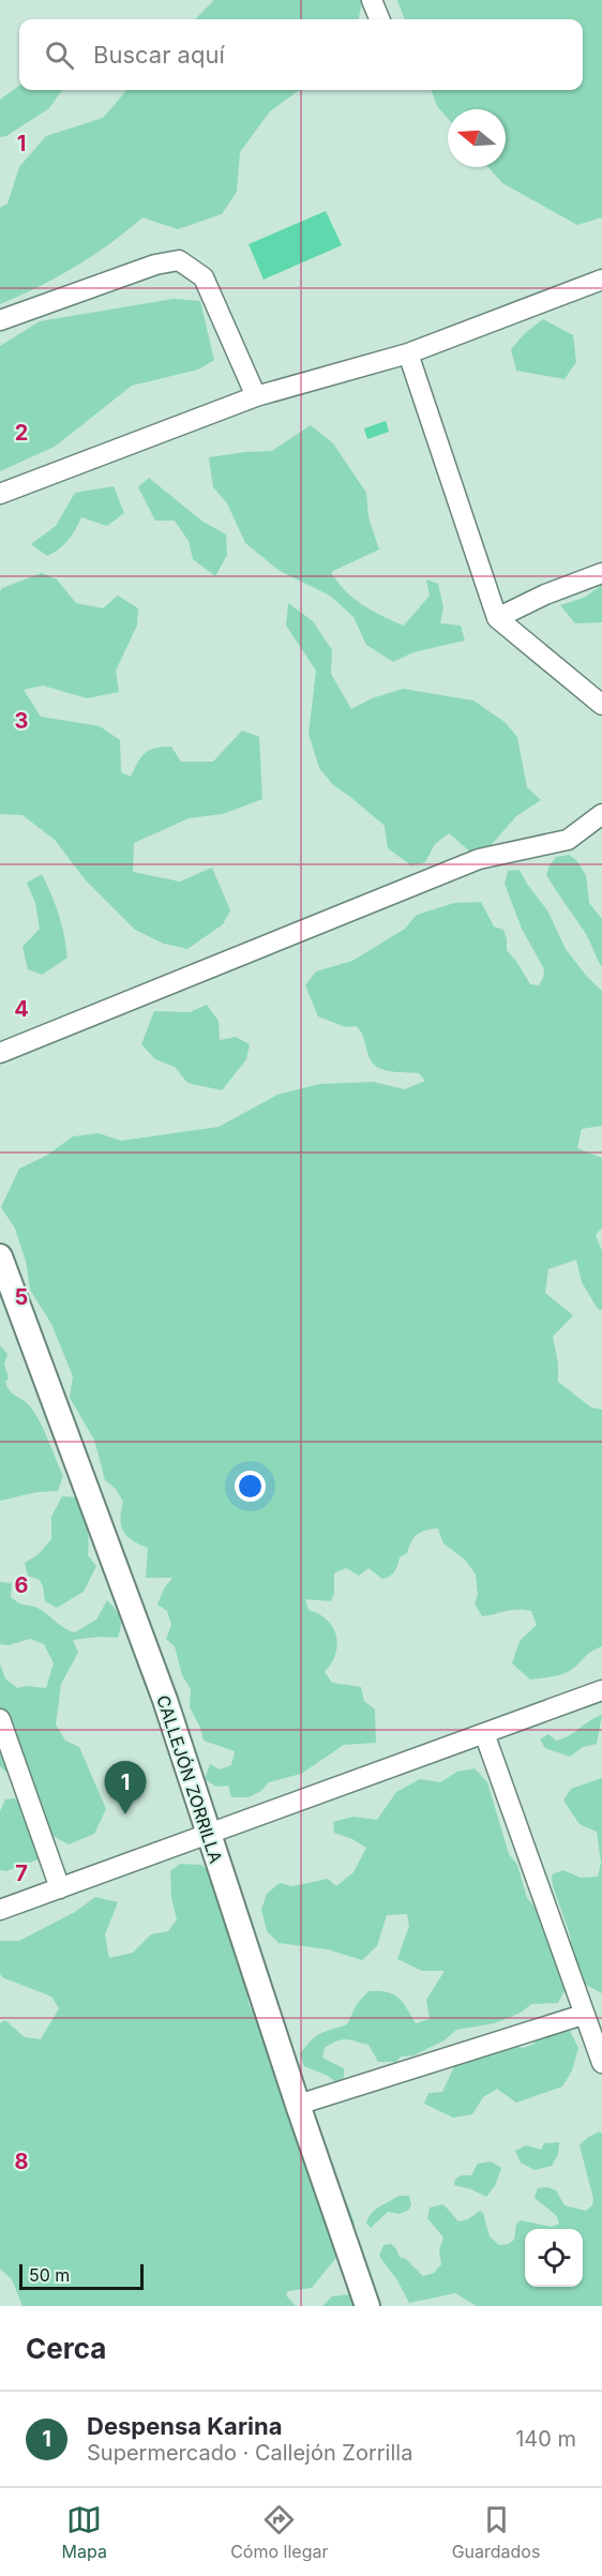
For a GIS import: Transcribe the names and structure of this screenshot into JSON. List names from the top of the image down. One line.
{"streets":{"street":["CALLEJÓN ZORRILLA"]},"scale_bar":"50 m","north":"left","page":{"search":"Buscar aquí","pins":"1","scale":"50 m","heading":"Cerca","list":[{"mark":"1","name":"Despensa Karina","note":"Supermercado · Callejón Zorrilla","value":"140 m"}],"nav":["Mapa","Cómo llegar","Guardados"]},"grid":{"rows":["1","2","3","4","5","6","7","8"]}}
